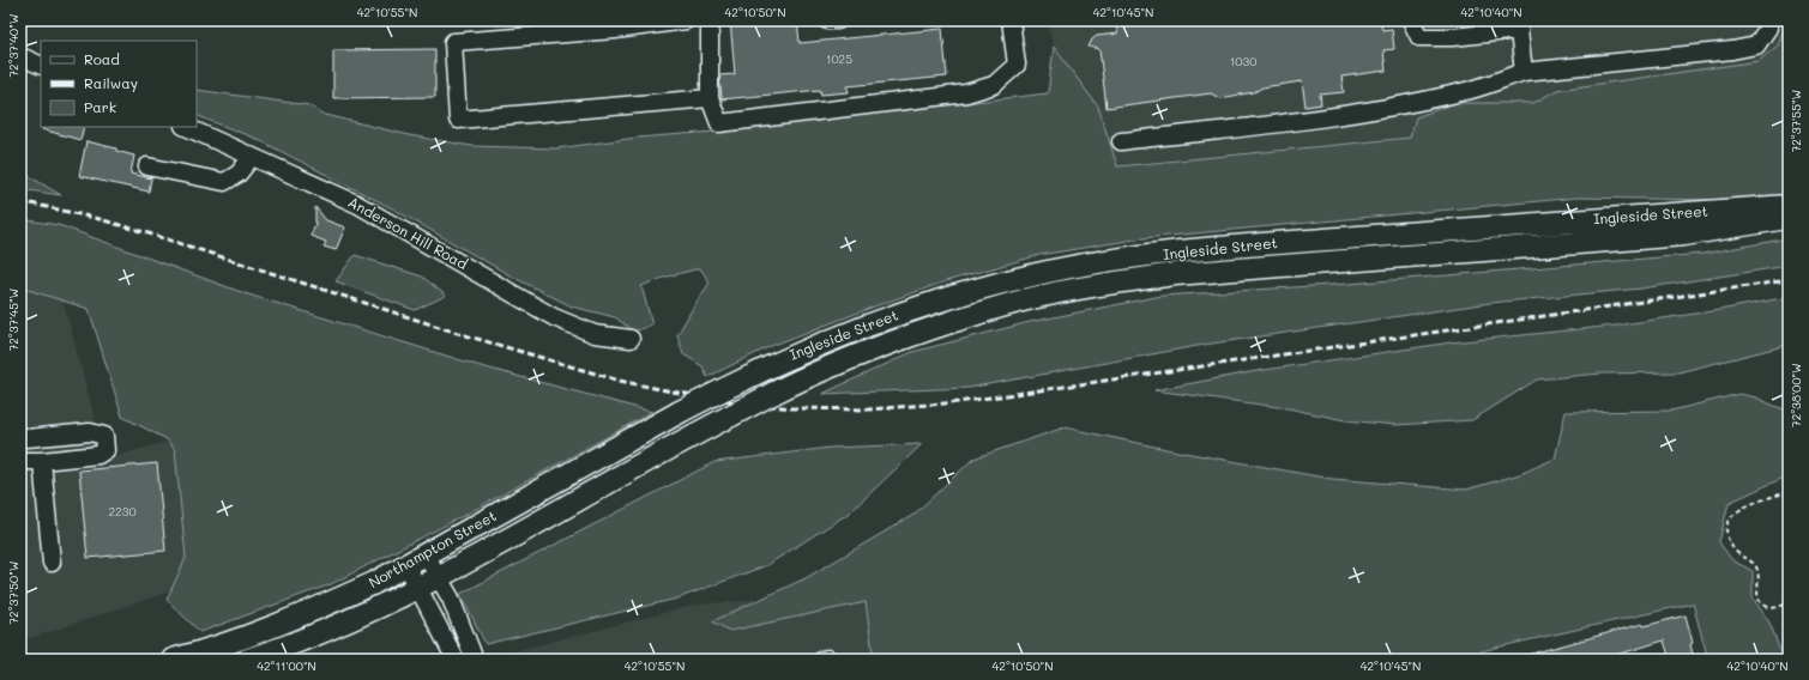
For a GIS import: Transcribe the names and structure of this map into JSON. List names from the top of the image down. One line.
{"streets":{"main road":["Ingleside Street","Northampton Street"],"street":["Anderson Hill Road"]},"crossings":[["Ingleside Street","Northampton Street"]],"house_numbers":["1025","1030","2230"],"legend":["Road","Railway","Park"],"coordinates":["42°10'55\"N","42°10'50\"N","42°10'45\"N","42°10'40\"N","72°37'40\"W","72°37'55\"W","72°37'45\"W","72°38'00\"W","72°37'50\"W","42°11'00\"N"]}
